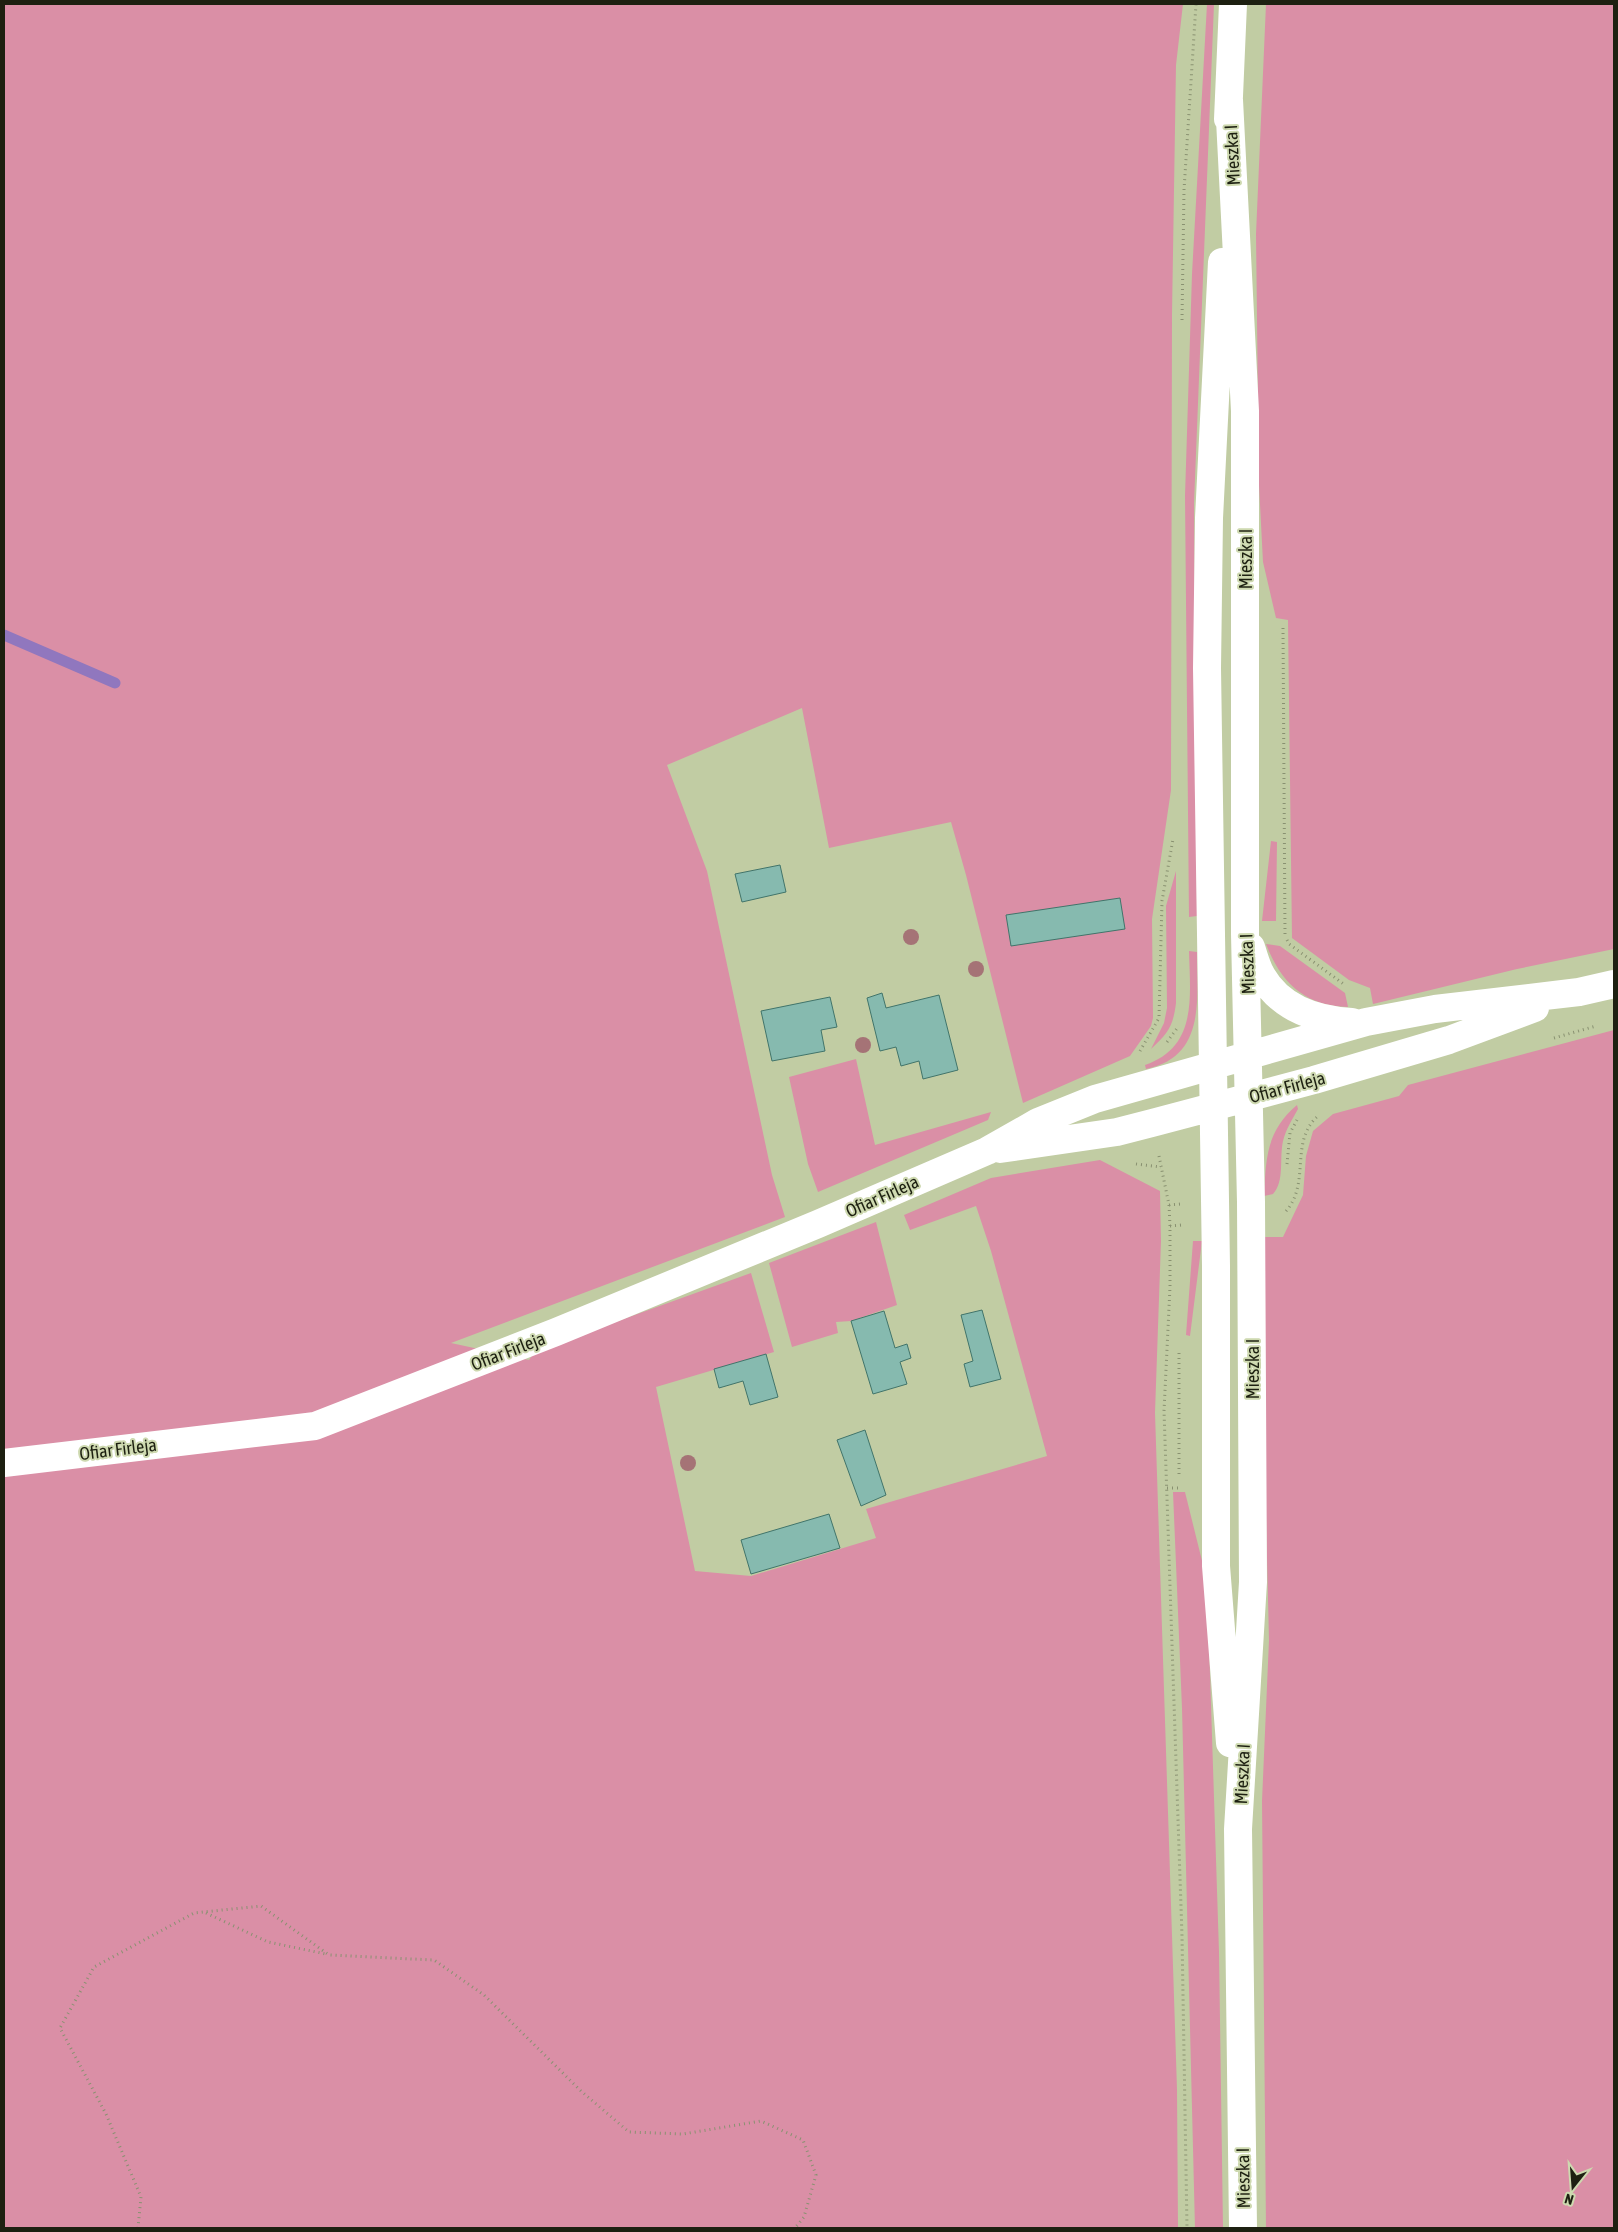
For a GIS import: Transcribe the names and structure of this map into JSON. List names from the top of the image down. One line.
{"streets":{"street":["Mieszka I","Ofiar Firleja"]},"crossings":[["Mieszka I","Ofiar Firleja"]],"north":"bottom"}
